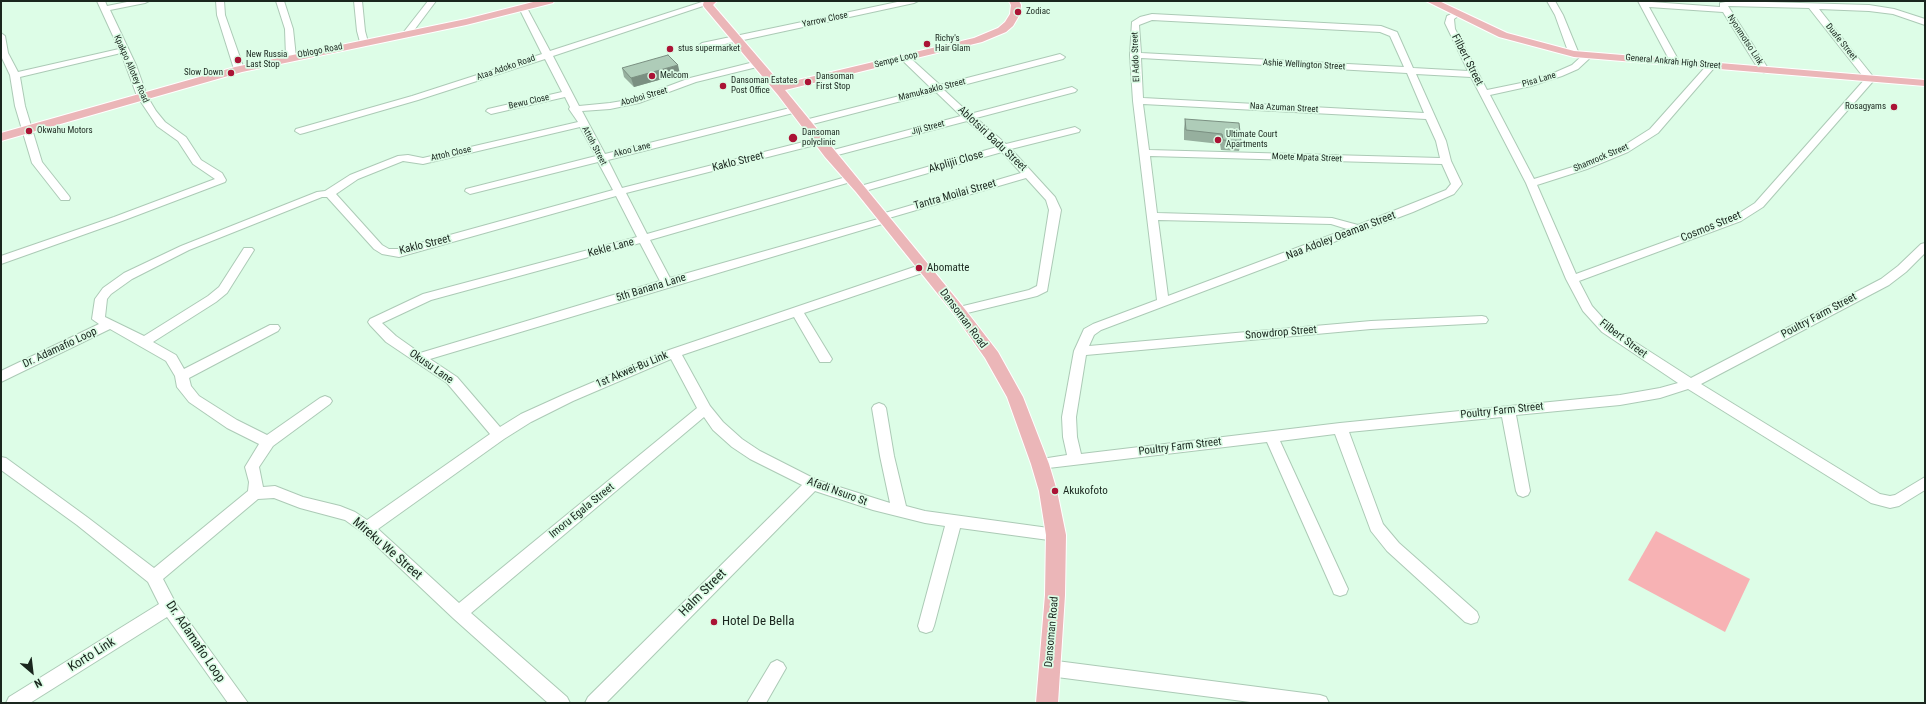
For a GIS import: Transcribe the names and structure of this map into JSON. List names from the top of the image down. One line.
{"streets":{"main road":["Oblogo Road","Sempe Loop","General Ankrah High Street","Dansoman Road"],"street":["Yarrow Close","Nyonmotso Link","Duafe Street","El Addo Street","Filbert Street","Ashie Wellington Street","Ataa Adoko Road","Kpakpo Allotey Road","Pisa Lane","Mamukaaklo Street","Aboboi Street","Bewu Close","Naa Azuman Street","Jiji Street","Ablotsiri Badu Street","Attoh Street","Akoo Lane","Attoh Close","Moete Mpata Street","Shamrock Street","Kaklo Street","Akplijii Close","Tantra Moilai Street","Cosmos Street","Naa Adoley Oeaman Street","Kekle Lane","5th Banana Lane","Poultry Farm Street","Snowdrop Street","Dr. Adamafio Loop","Okusu Lane","1st Akwei-Bu Link","Afadi Nsuro St","Imoru Egala Street","Mireku We Street","Halm Street","Korto Link"]},"crossings":[["Yarrow Close","Dansoman Road"],["Nyonmotso Link","General Ankrah High Street"],["Duafe Street","General Ankrah High Street"],["Duafe Street","Cosmos Street"],["Oblogo Road","Kpakpo Allotey Road"],["Oblogo Road","Attoh Street"],["El Addo Street","Ashie Wellington Street"],["El Addo Street","Naa Azuman Street"],["El Addo Street","Moete Mpata Street"],["El Addo Street","Naa Adoley Oeaman Street"],["Sempe Loop","Ablotsiri Badu Street"],["Sempe Loop","Dansoman Road"],["Filbert Street","General Ankrah High Street"],["Filbert Street","Ashie Wellington Street"],["Filbert Street","Pisa Lane"],["Filbert Street","Shamrock Street"],["Filbert Street","Cosmos Street"],["Filbert Street","Poultry Farm Street"],["General Ankrah High Street","Pisa Lane"],["General Ankrah High Street","Shamrock Street"],["General Ankrah High Street","Cosmos Street"],["Ashie Wellington Street","Naa Adoley Oeaman Street"],["Ataa Adoko Road","Attoh Street"],["Ataa Adoko Road","Dansoman Road"],["Mamukaaklo Street","Ablotsiri Badu Street"],["Mamukaaklo Street","Dansoman Road"],["Aboboi Street","Attoh Street"],["Aboboi Street","Dansoman Road"],["Bewu Close","Attoh Street"],["Naa Azuman Street","Naa Adoley Oeaman Street"],["Jiji Street","Ablotsiri Badu Street"],["Jiji Street","Dansoman Road"],["Ablotsiri Badu Street","Akplijii Close"],["Ablotsiri Badu Street","Tantra Moilai Street"],["Ablotsiri Badu Street","Dansoman Road"],["Attoh Street","Akoo Lane"],["Attoh Street","Attoh Close"],["Attoh Street","Kaklo Street"],["Attoh Street","Kekle Lane"],["Attoh Street","5th Banana Lane"],["Akoo Lane","Dansoman Road"],["Attoh Close","Kaklo Street"],["Moete Mpata Street","Naa Adoley Oeaman Street"],["Kaklo Street","Dansoman Road"],["Akplijii Close","Kekle Lane"],["Akplijii Close","Dansoman Road"],["Tantra Moilai Street","5th Banana Lane"],["Tantra Moilai Street","Dansoman Road"],["Naa Adoley Oeaman Street","Poultry Farm Street"],["Naa Adoley Oeaman Street","Snowdrop Street"],["Kekle Lane","Dansoman Road"],["Kekle Lane","Okusu Lane"],["5th Banana Lane","Dansoman Road"],["5th Banana Lane","Okusu Lane"],["Poultry Farm Street","Dansoman Road"],["Dansoman Road","1st Akwei-Bu Link"],["Dansoman Road","Afadi Nsuro St"],["Dr. Adamafio Loop","Korto Link"],["Okusu Lane","1st Akwei-Bu Link"],["1st Akwei-Bu Link","Afadi Nsuro St"],["1st Akwei-Bu Link","Mireku We Street"],["Afadi Nsuro St","Imoru Egala Street"],["Afadi Nsuro St","Halm Street"],["Imoru Egala Street","Mireku We Street"]],"places":["Zodiac","Richy's Hair Glam","stus supermarket","New Russia Last Stop","Slow Down","Melcom","Dansoman First Stop","Dansoman Estates Post Office","Rosagyams","Okwahu Motors","Dansoman polyclinic","Ultimate Court Apartments","Abomatte","Akukofoto","Hotel De Bella"],"north":"bottom right"}
